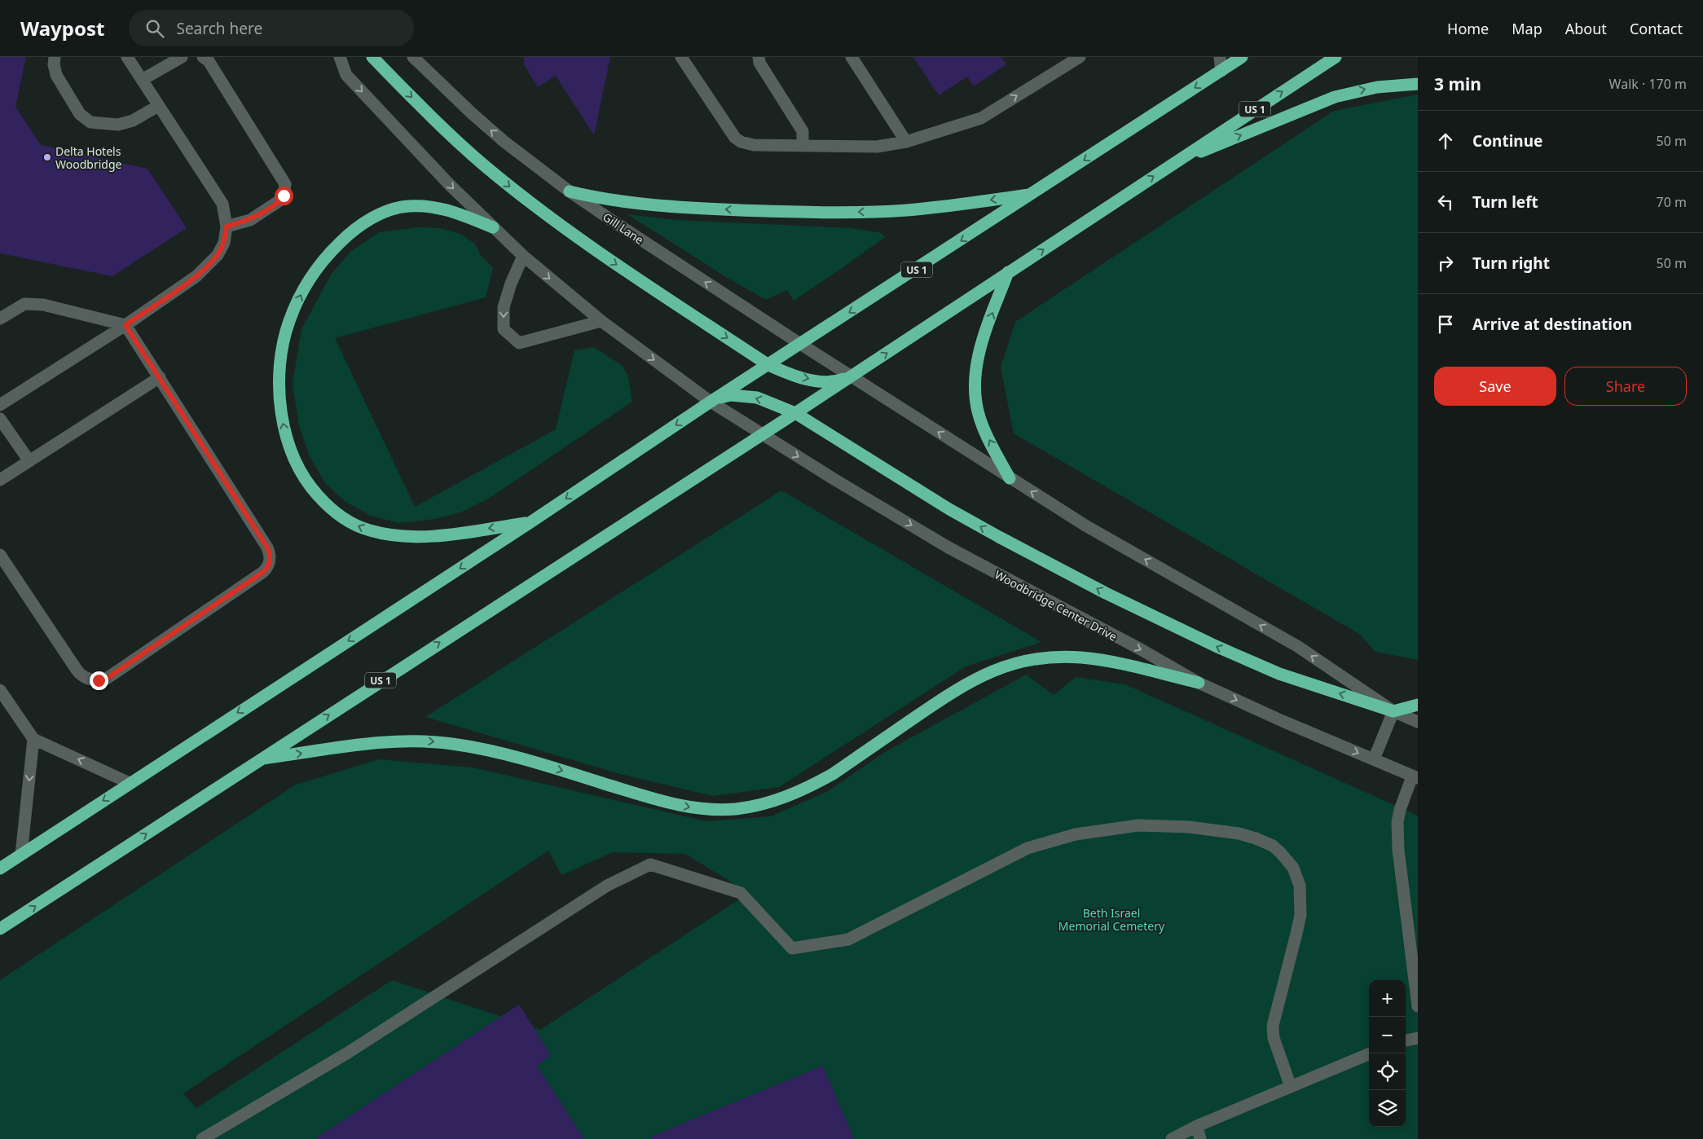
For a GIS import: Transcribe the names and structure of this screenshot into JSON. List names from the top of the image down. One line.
{"streets":{"highway":["US 1"],"street":["Gill Lane","Woodbridge Center Drive"]},"crossings":[["US 1","Gill Lane"],["US 1","Woodbridge Center Drive"]],"parks":["Beth Israel Memorial Cemetery"],"places":["Delta Hotels Woodbridge"],"page":{"header":"Waypost","search":"Search here","nav":["Home","Map","About","Contact"],"heading":["3 min","Walk · 170 m"],"list":[["Continue","50 m"],["Turn left","70 m"],["Turn right","50 m"],"Arrive at destination"],"buttons":["Save","Share"],"map_buttons":["+","−"]}}
